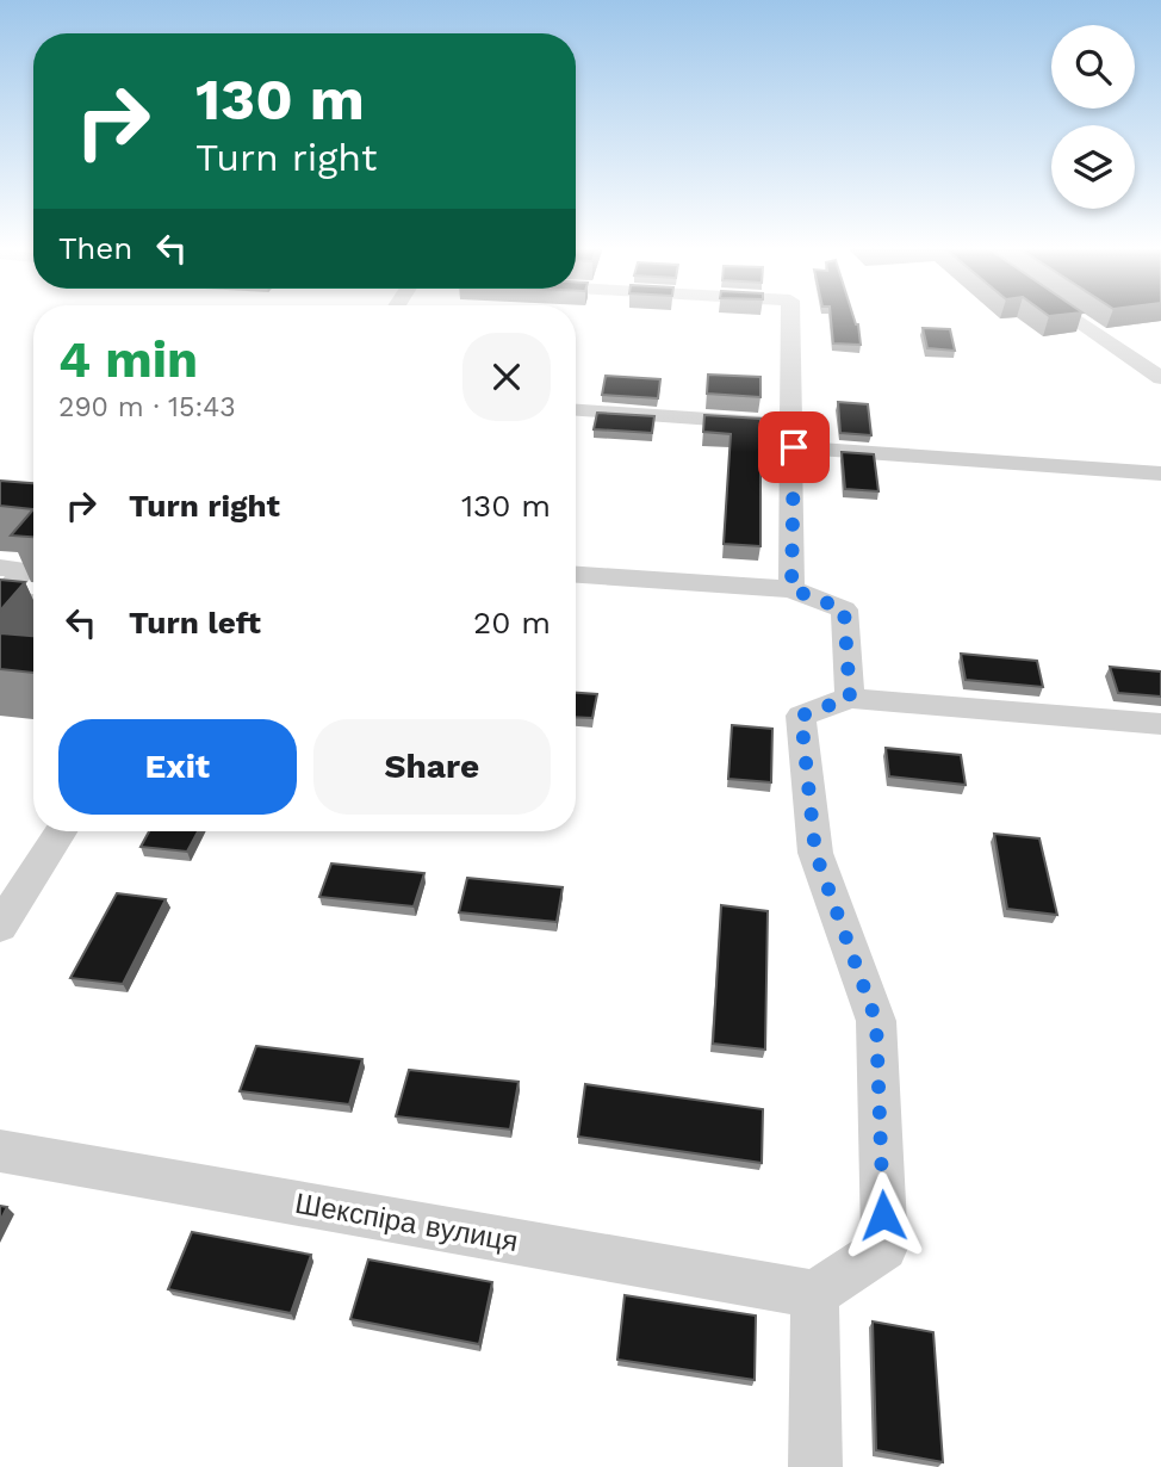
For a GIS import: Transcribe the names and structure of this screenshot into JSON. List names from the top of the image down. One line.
{"streets":{"street":["Шекспіра вулиця"]},"page":{"turn":["130 m","Turn right"],"then":"Then","heading":["4 min","290 m · 15:43"],"list":[{"name":"Turn right","value":"130 m"},{"name":"Turn left","value":"20 m"}],"buttons":["Exit","Share"]}}
